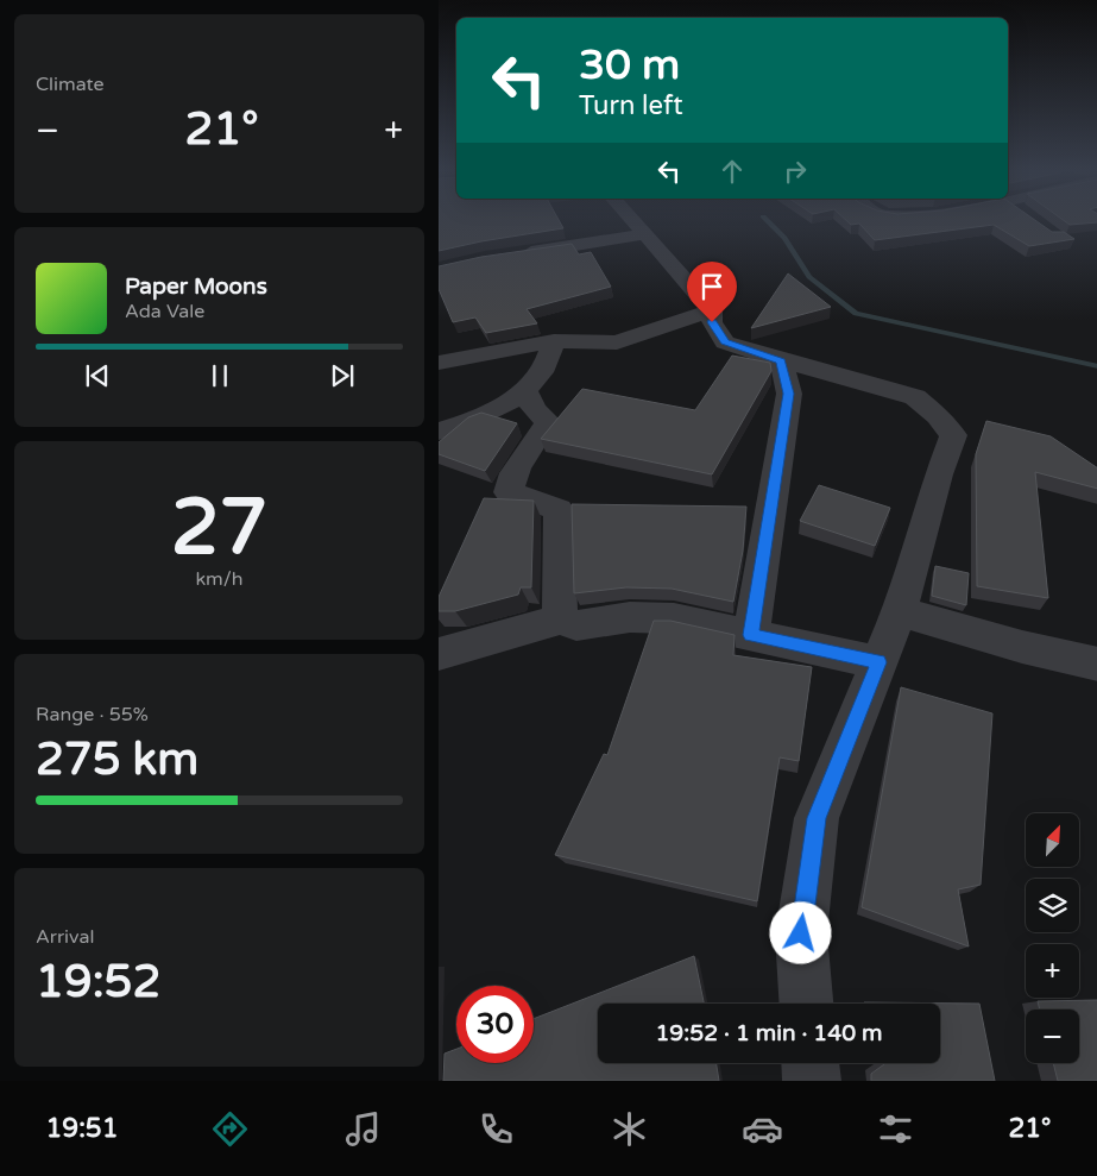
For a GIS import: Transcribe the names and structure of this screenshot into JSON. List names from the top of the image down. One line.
{"north":"top right","page":{"tile":["Climate",["27","km/h"],["Range · 55%","275 km"],["Arrival","19:52"]],"turn":["30 m","Turn left"],"heat":["−","21°","+"],"song":["Paper Moons","Ada Vale"],"map_buttons":["+","−"],"limit":"30","trip":"19:52 · 1 min · 140 m","tabs":["19:51","21°"]}}
